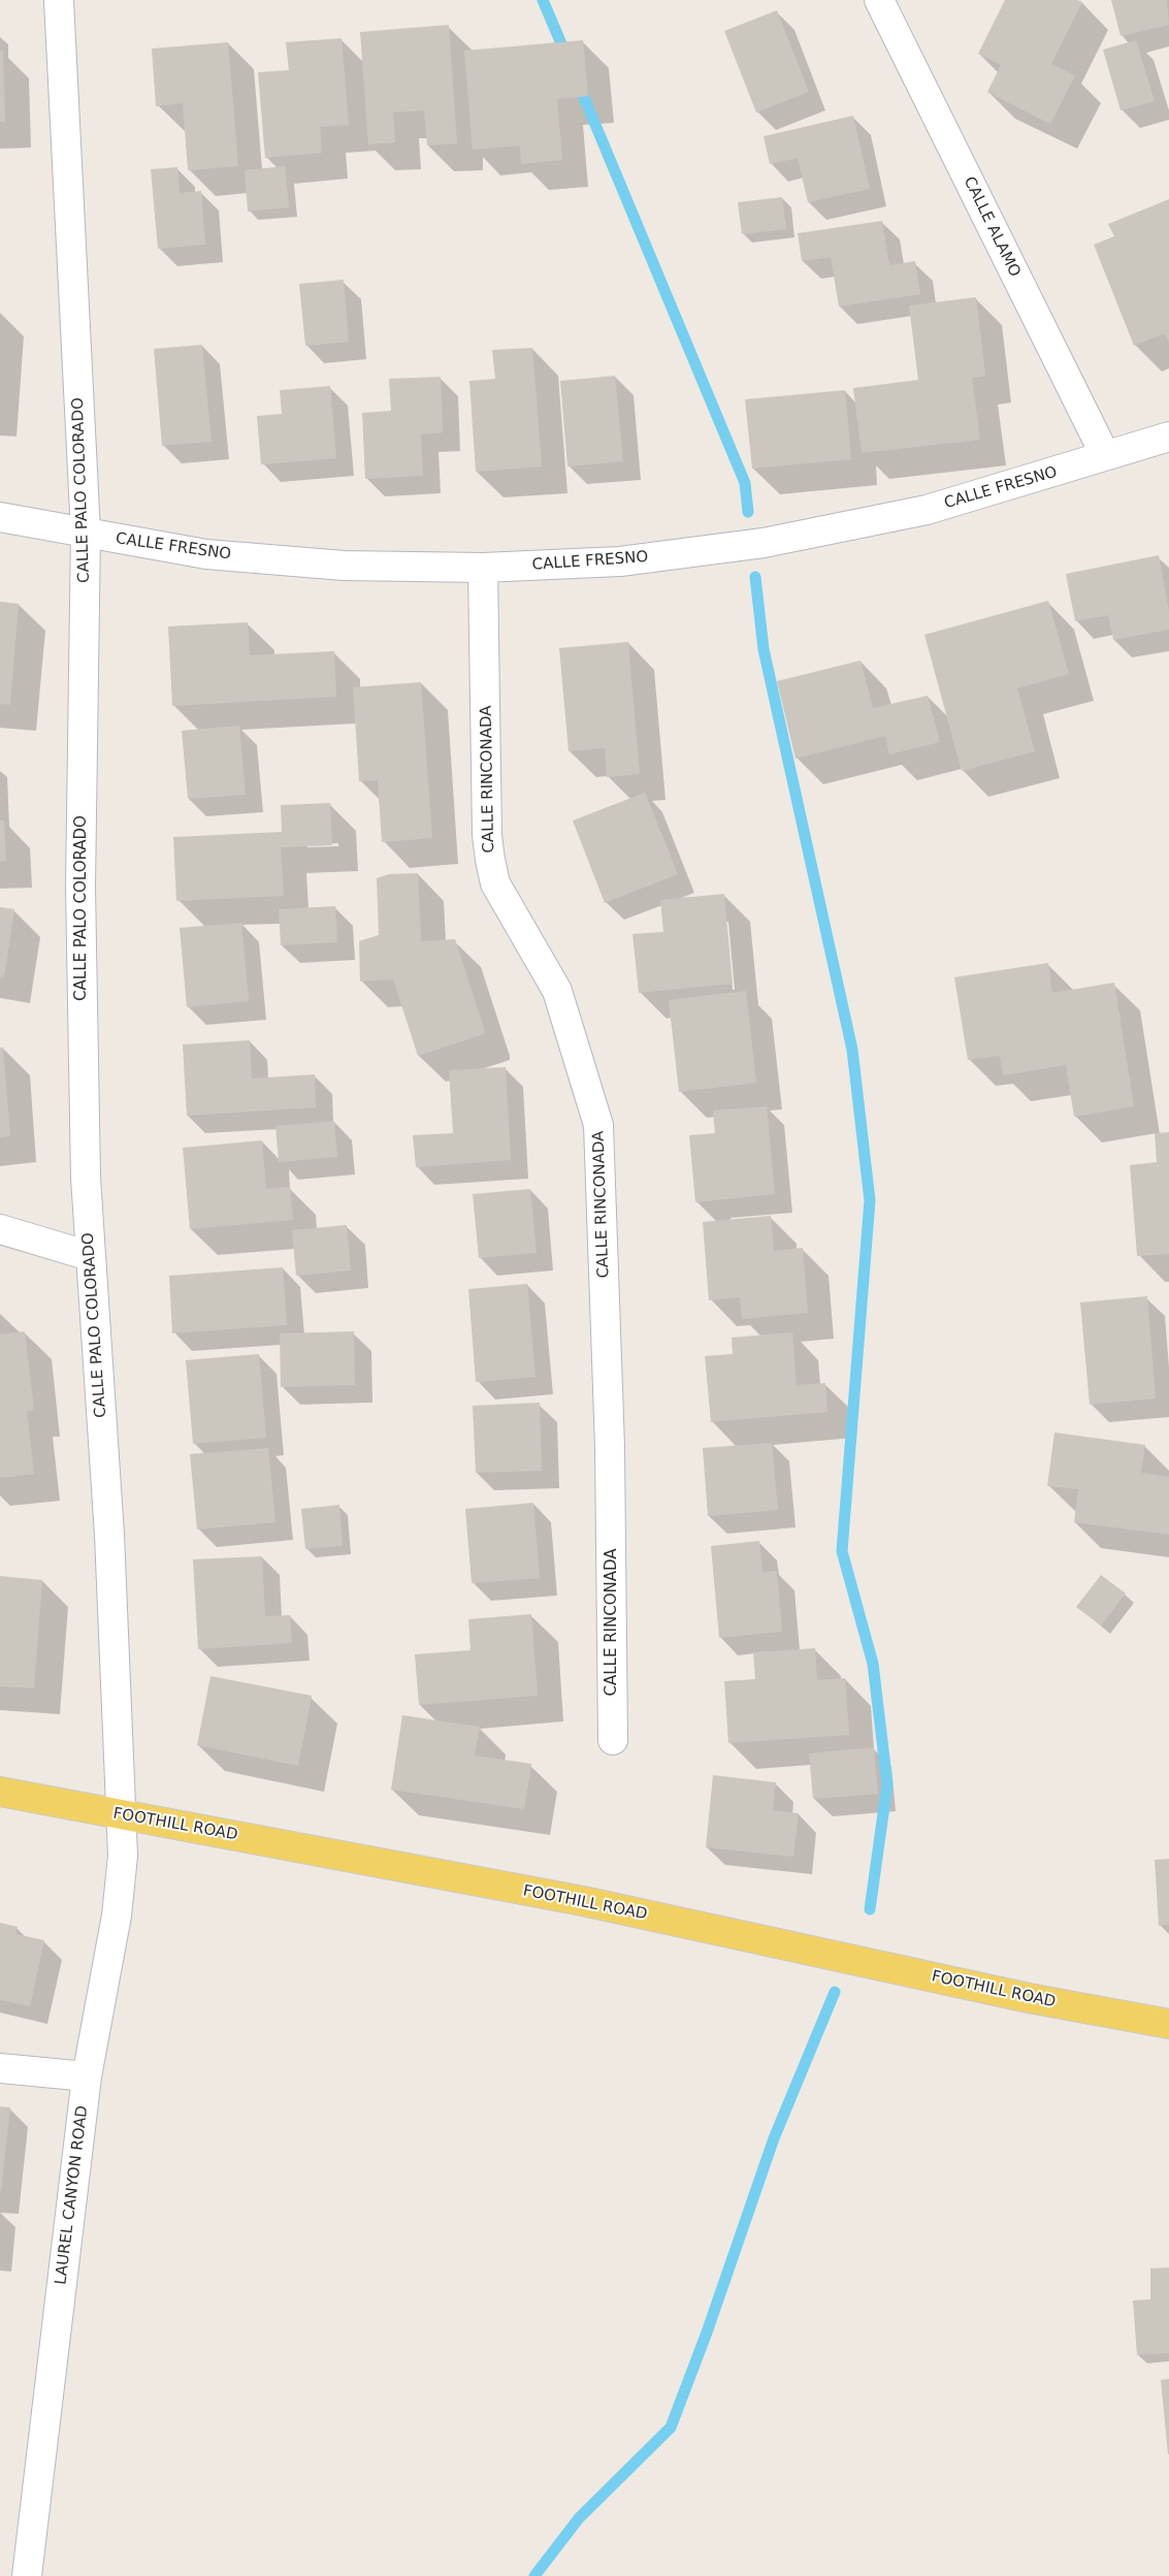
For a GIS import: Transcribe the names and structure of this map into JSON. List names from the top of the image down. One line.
{"streets":{"main road":["FOOTHILL ROAD"],"street":["CALLE ALAMO","CALLE FRESNO","CALLE PALO COLORADO","CALLE RINCONADA","LAUREL CANYON ROAD"]},"crossings":[["CALLE ALAMO","CALLE FRESNO"],["CALLE FRESNO","CALLE PALO COLORADO"],["CALLE FRESNO","CALLE RINCONADA"],["CALLE PALO COLORADO","FOOTHILL ROAD"],["CALLE PALO COLORADO","LAUREL CANYON ROAD"],["FOOTHILL ROAD","LAUREL CANYON ROAD"]]}
